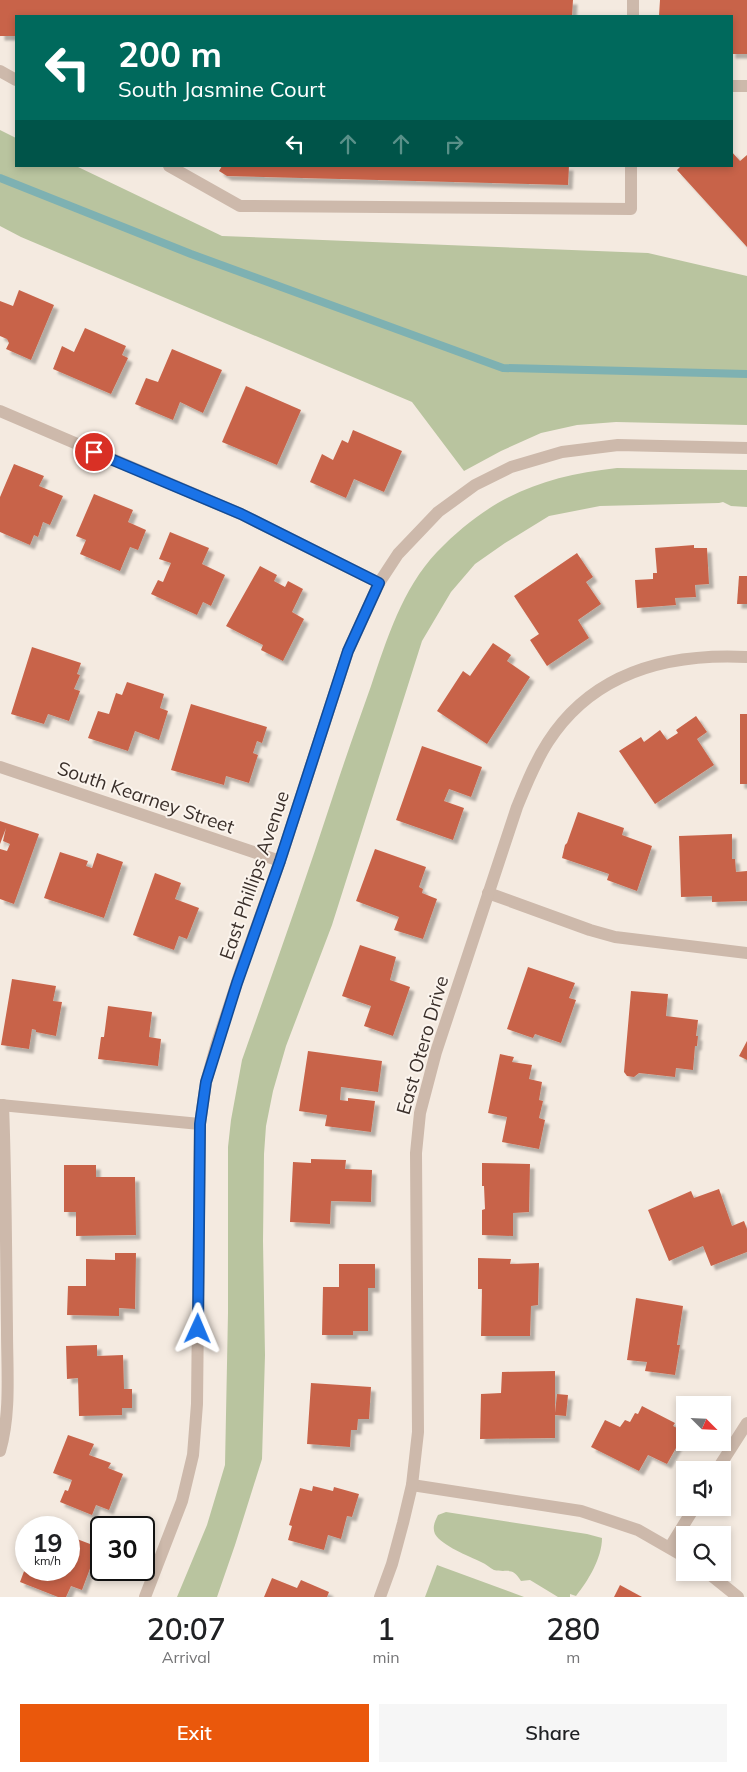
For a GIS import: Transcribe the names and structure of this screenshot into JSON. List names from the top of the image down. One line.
{"streets":{"street":["South Kearney Street","East Phillips Avenue","East Otero Drive"]},"crossings":[["South Kearney Street","East Phillips Avenue"]],"north":"bottom right","page":{"turn":["200 m","South Jasmine Court"],"speed":"19 km/h","limit":"30","eta":["20:07","Arrival","1","min","280","m"],"buttons":["Exit","Share"]}}
